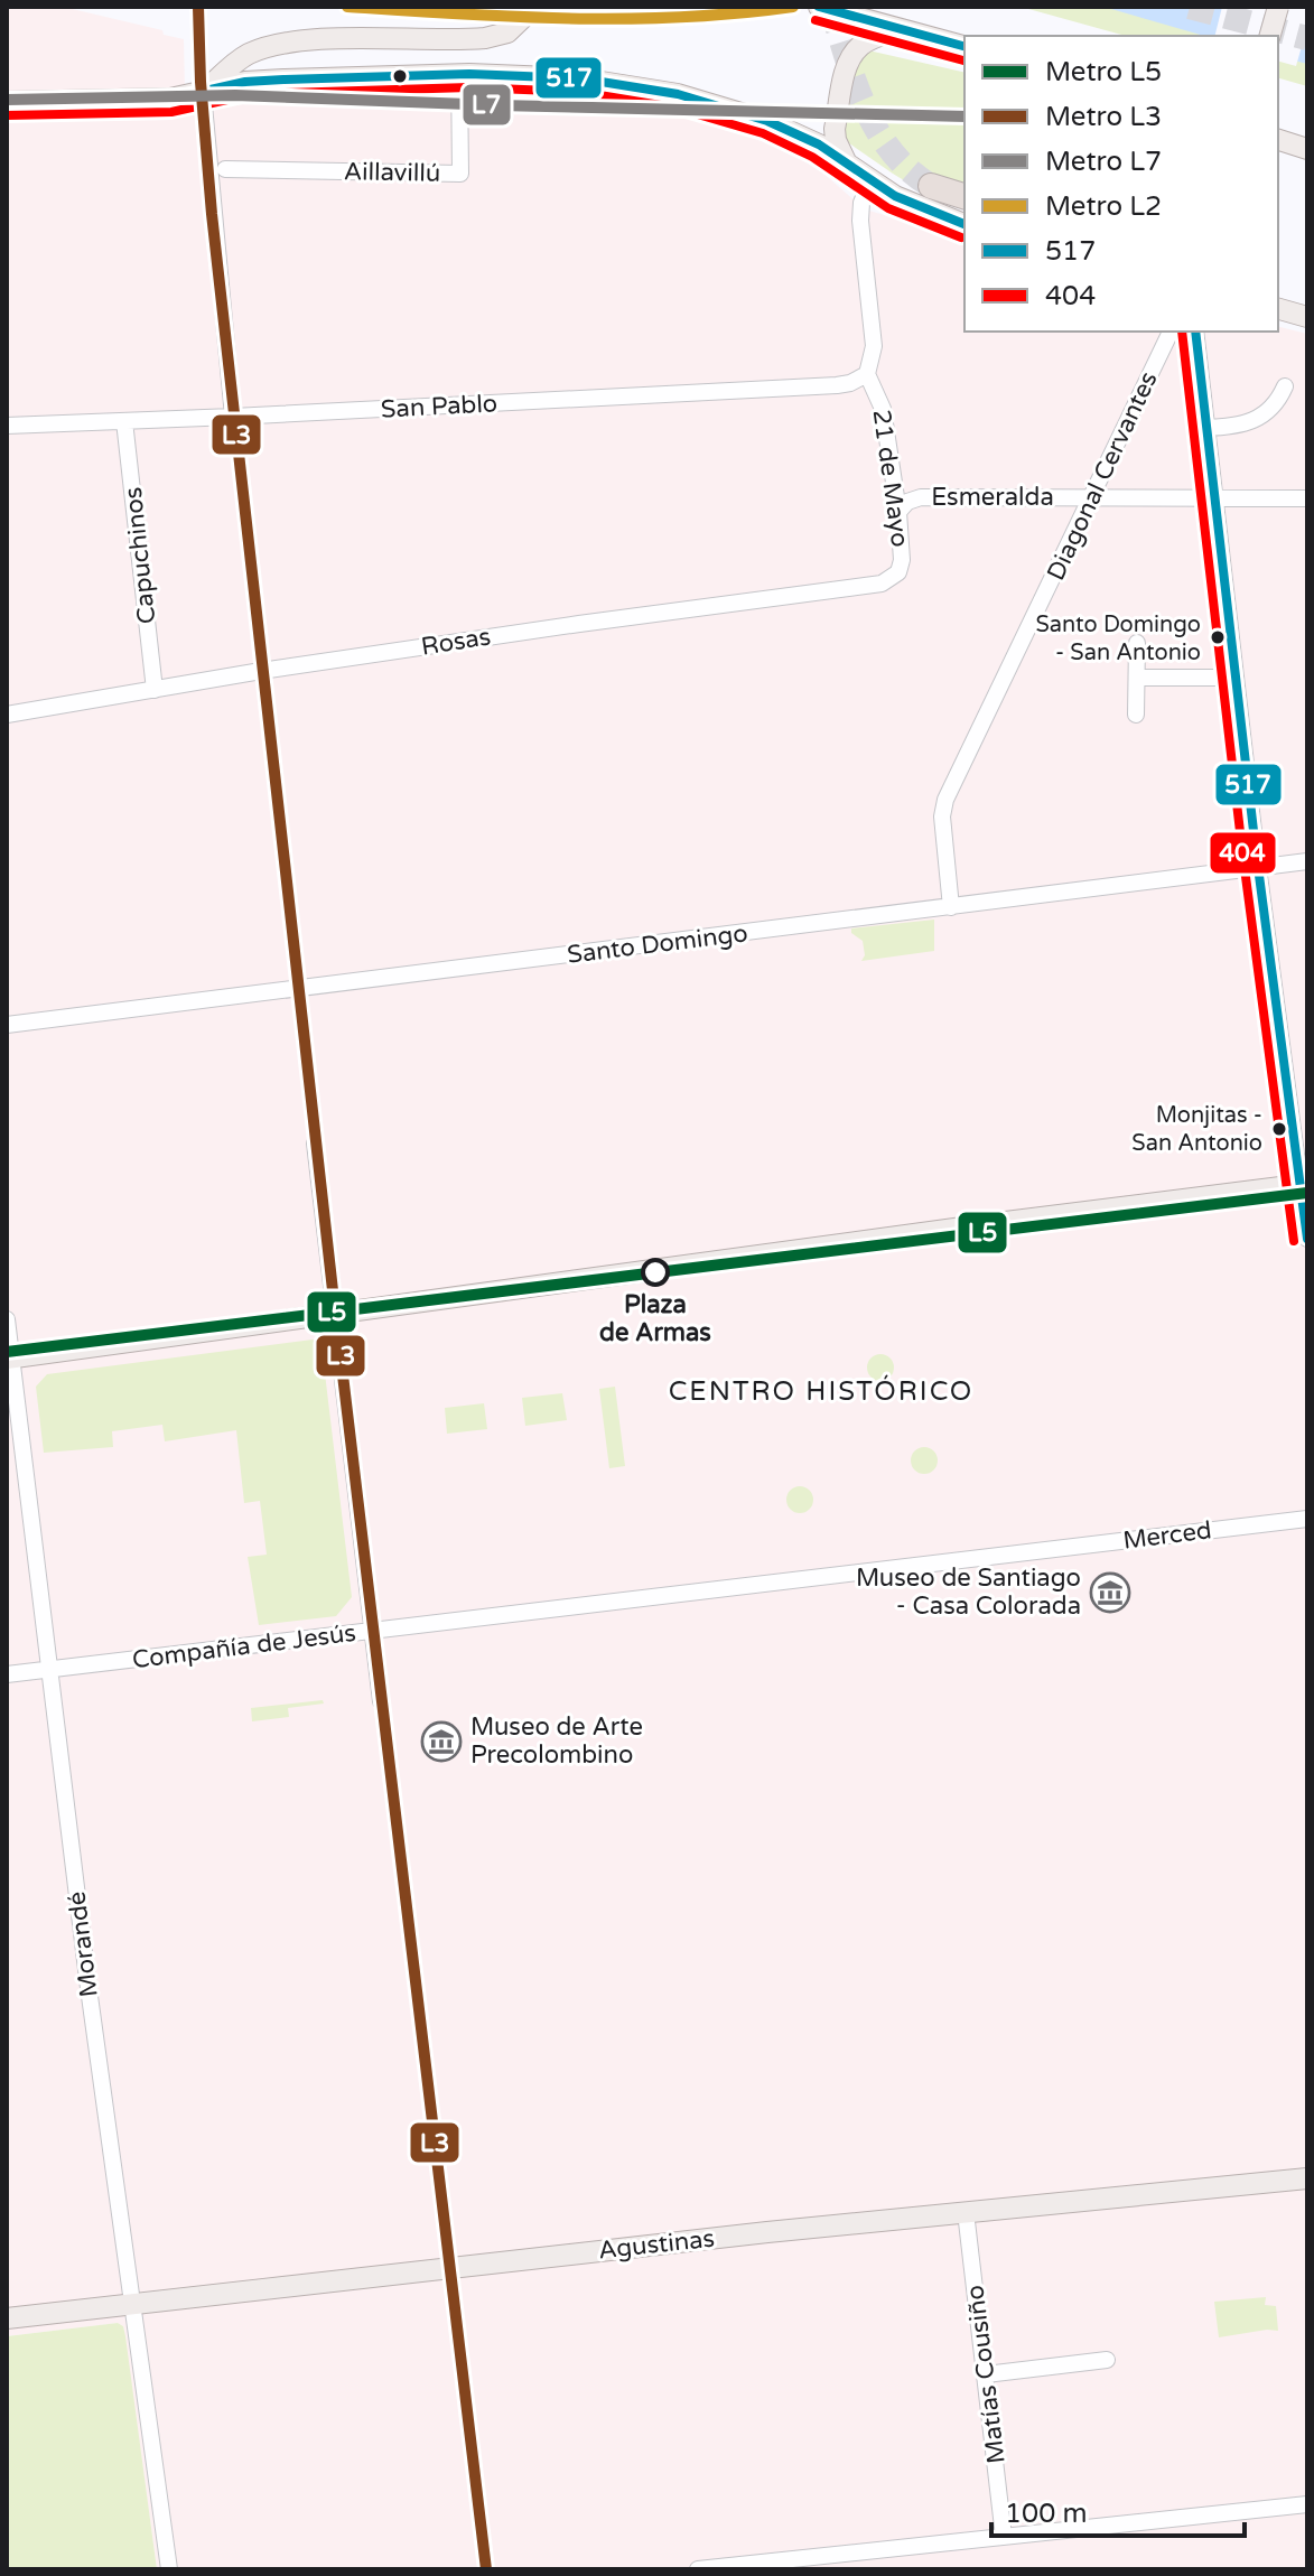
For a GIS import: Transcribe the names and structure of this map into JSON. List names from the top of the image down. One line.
{"streets":{"main road":["Agustinas"],"street":["Aillavillú","San Pablo","Diagonal Cervantes","21 de Mayo","Esmeralda","Capuchinos","Rosas","Santo Domingo","Merced","Compañía de Jesús","Morandé","Matías Cousiño"]},"crossings":[["San Pablo","21 de Mayo"],["San Pablo","Capuchinos"],["Diagonal Cervantes","Esmeralda"],["Diagonal Cervantes","Santo Domingo"],["21 de Mayo","Esmeralda"],["21 de Mayo","Rosas"],["Capuchinos","Rosas"],["Merced","Compañía de Jesús"],["Compañía de Jesús","Morandé"],["Morandé","Agustinas"],["Agustinas","Matías Cousiño"]],"districts":["CENTRO HISTÓRICO"],"places":{"other":["Santo Domingo - San Antonio","Monjitas - San Antonio","Plaza de Armas"],"museum":["Museo de Santiago - Casa Colorada","Museo de Arte Precolombino"]},"lines":["metro line L3","metro line L2","transit line 517","transit line 404","metro line L7","metro line L5"],"legend":["Metro L5","Metro L3","Metro L7","Metro L2","517","404"],"scale_bar":"100 m"}
